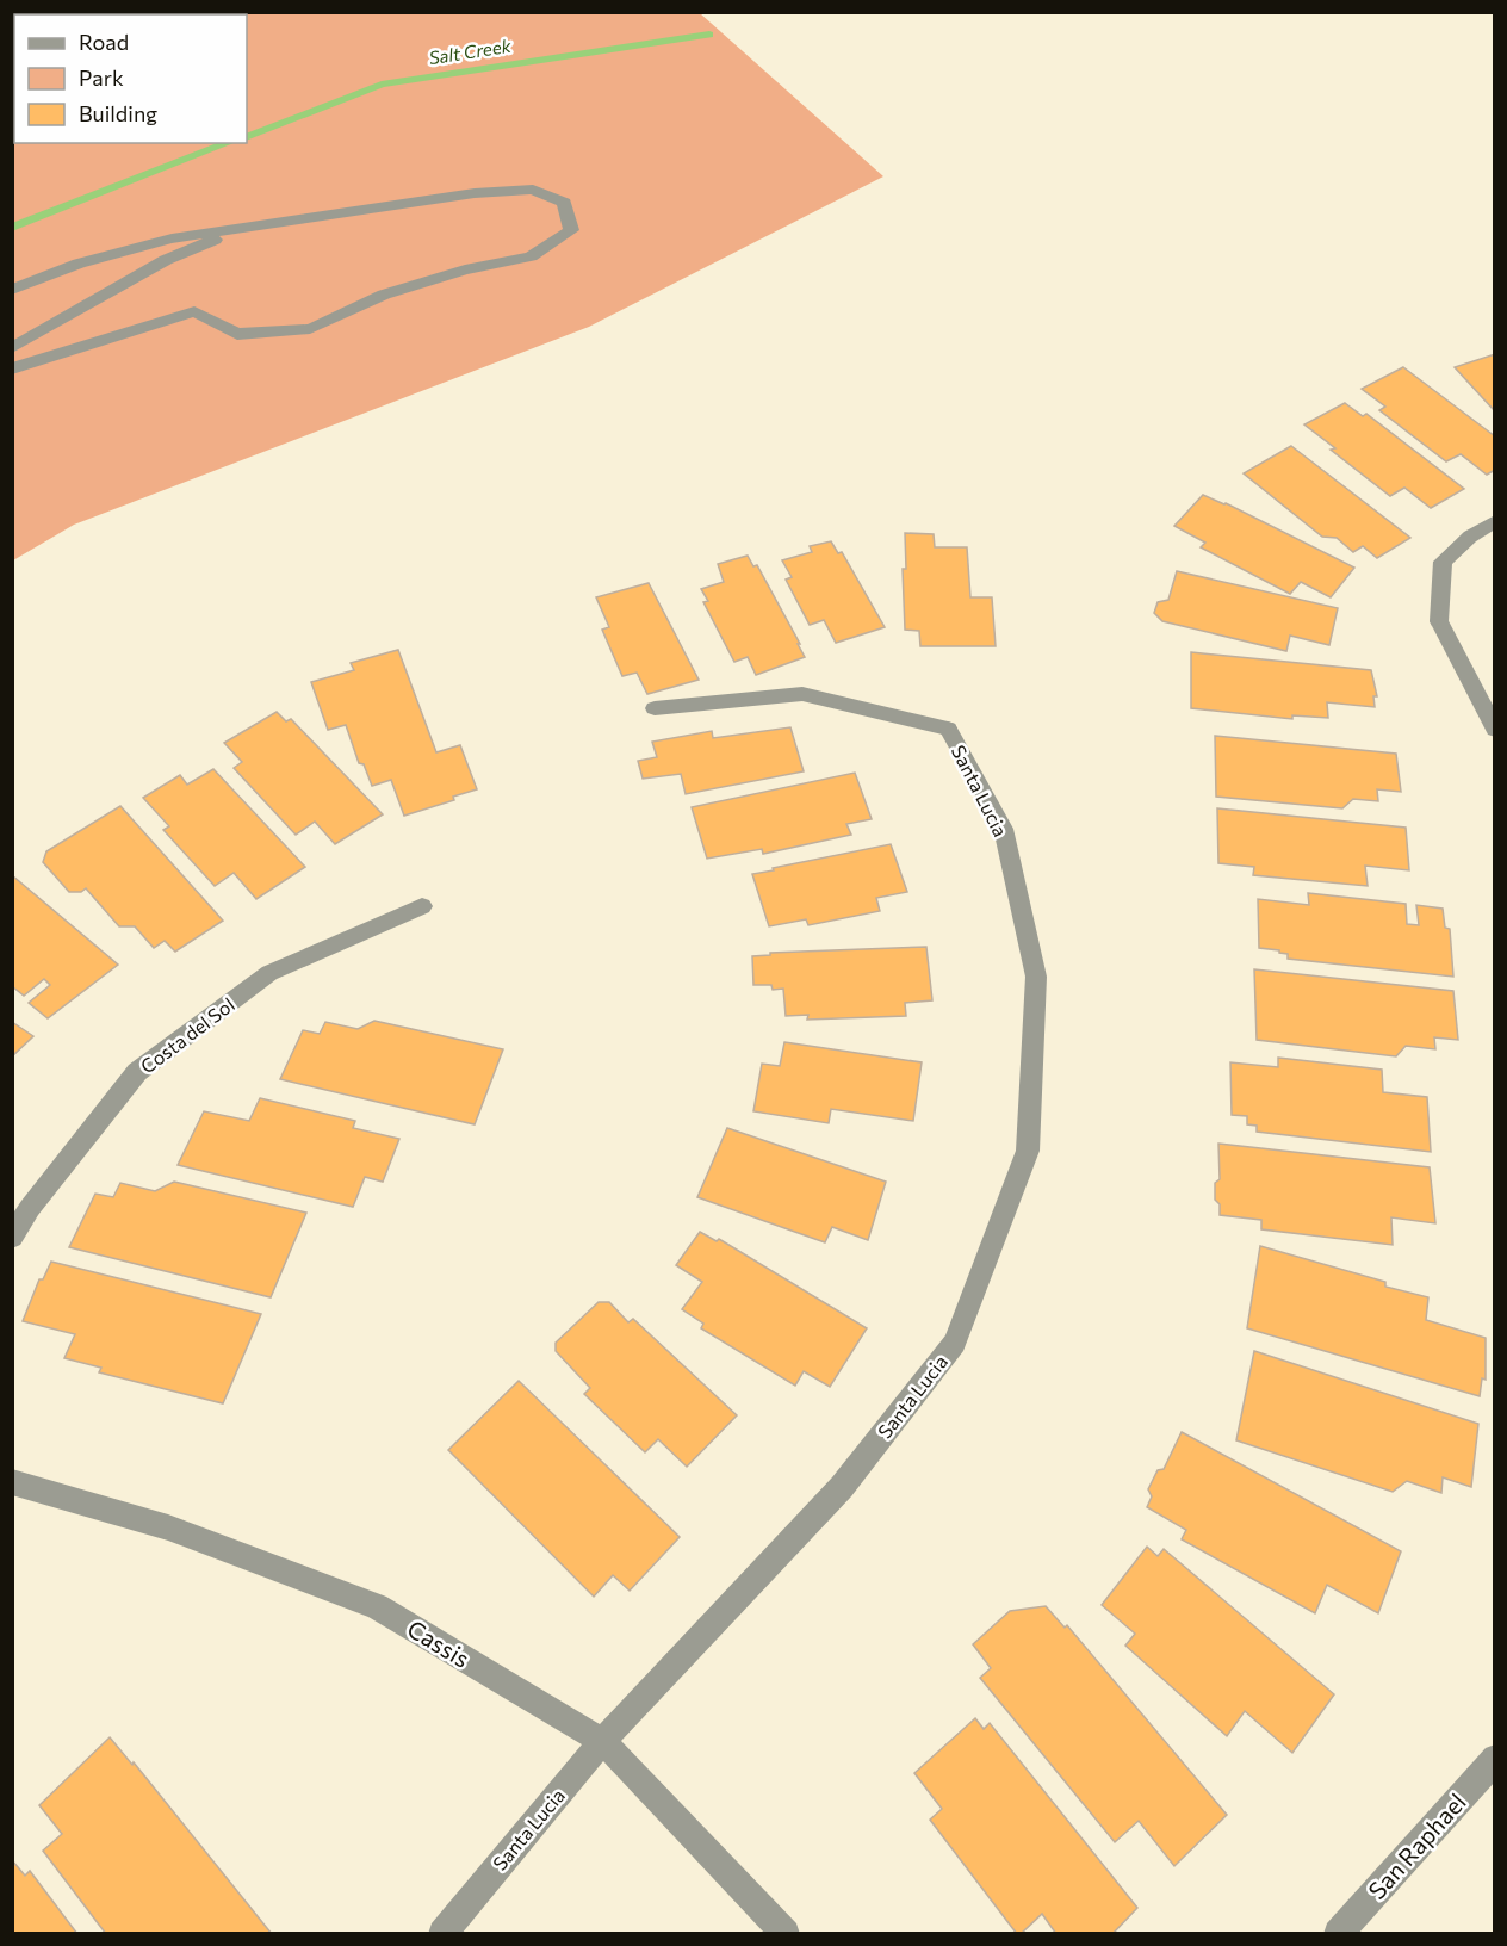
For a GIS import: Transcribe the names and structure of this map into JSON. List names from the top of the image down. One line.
{"streets":{"street":["Santa Lucia","Costa del Sol","Cassis","San Raphael"]},"crossings":[["Santa Lucia","Cassis"]],"water":["Salt Creek"],"legend":["Road","Park","Building"]}
